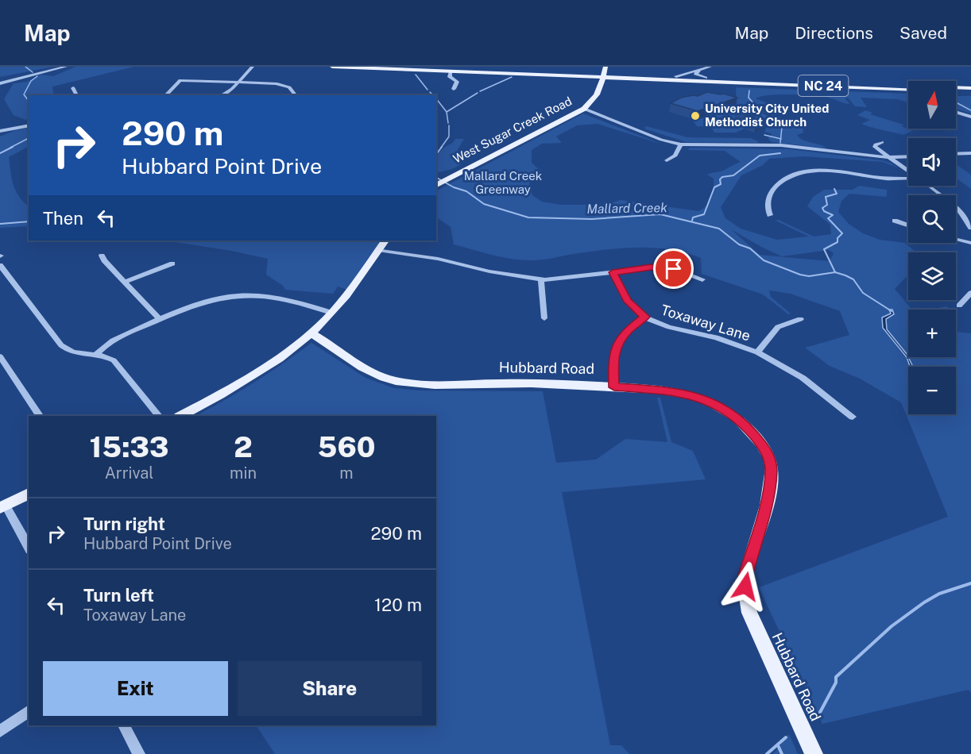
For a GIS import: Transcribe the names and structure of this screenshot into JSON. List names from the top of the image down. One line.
{"streets":{"main road":["NC 24","West Sugar Creek Road","Hubbard Road"],"street":["Toxaway Lane"]},"crossings":[["NC 24","West Sugar Creek Road"]],"water":["Mallard Creek"],"parks":["Mallard Creek Greenway"],"places":["University City United Methodist Church"],"north":"top","page":{"header":"Map","nav":["Map","Directions","Saved"],"map_buttons":["+","−"],"turn":["290 m","Hubbard Point Drive"],"then":"Then","eta":["15:33","Arrival","2","min","560","m"],"list":[{"name":"Turn right","note":"Hubbard Point Drive","value":"290 m"},{"name":"Turn left","note":"Toxaway Lane","value":"120 m"}],"buttons":["Exit","Share"]}}
